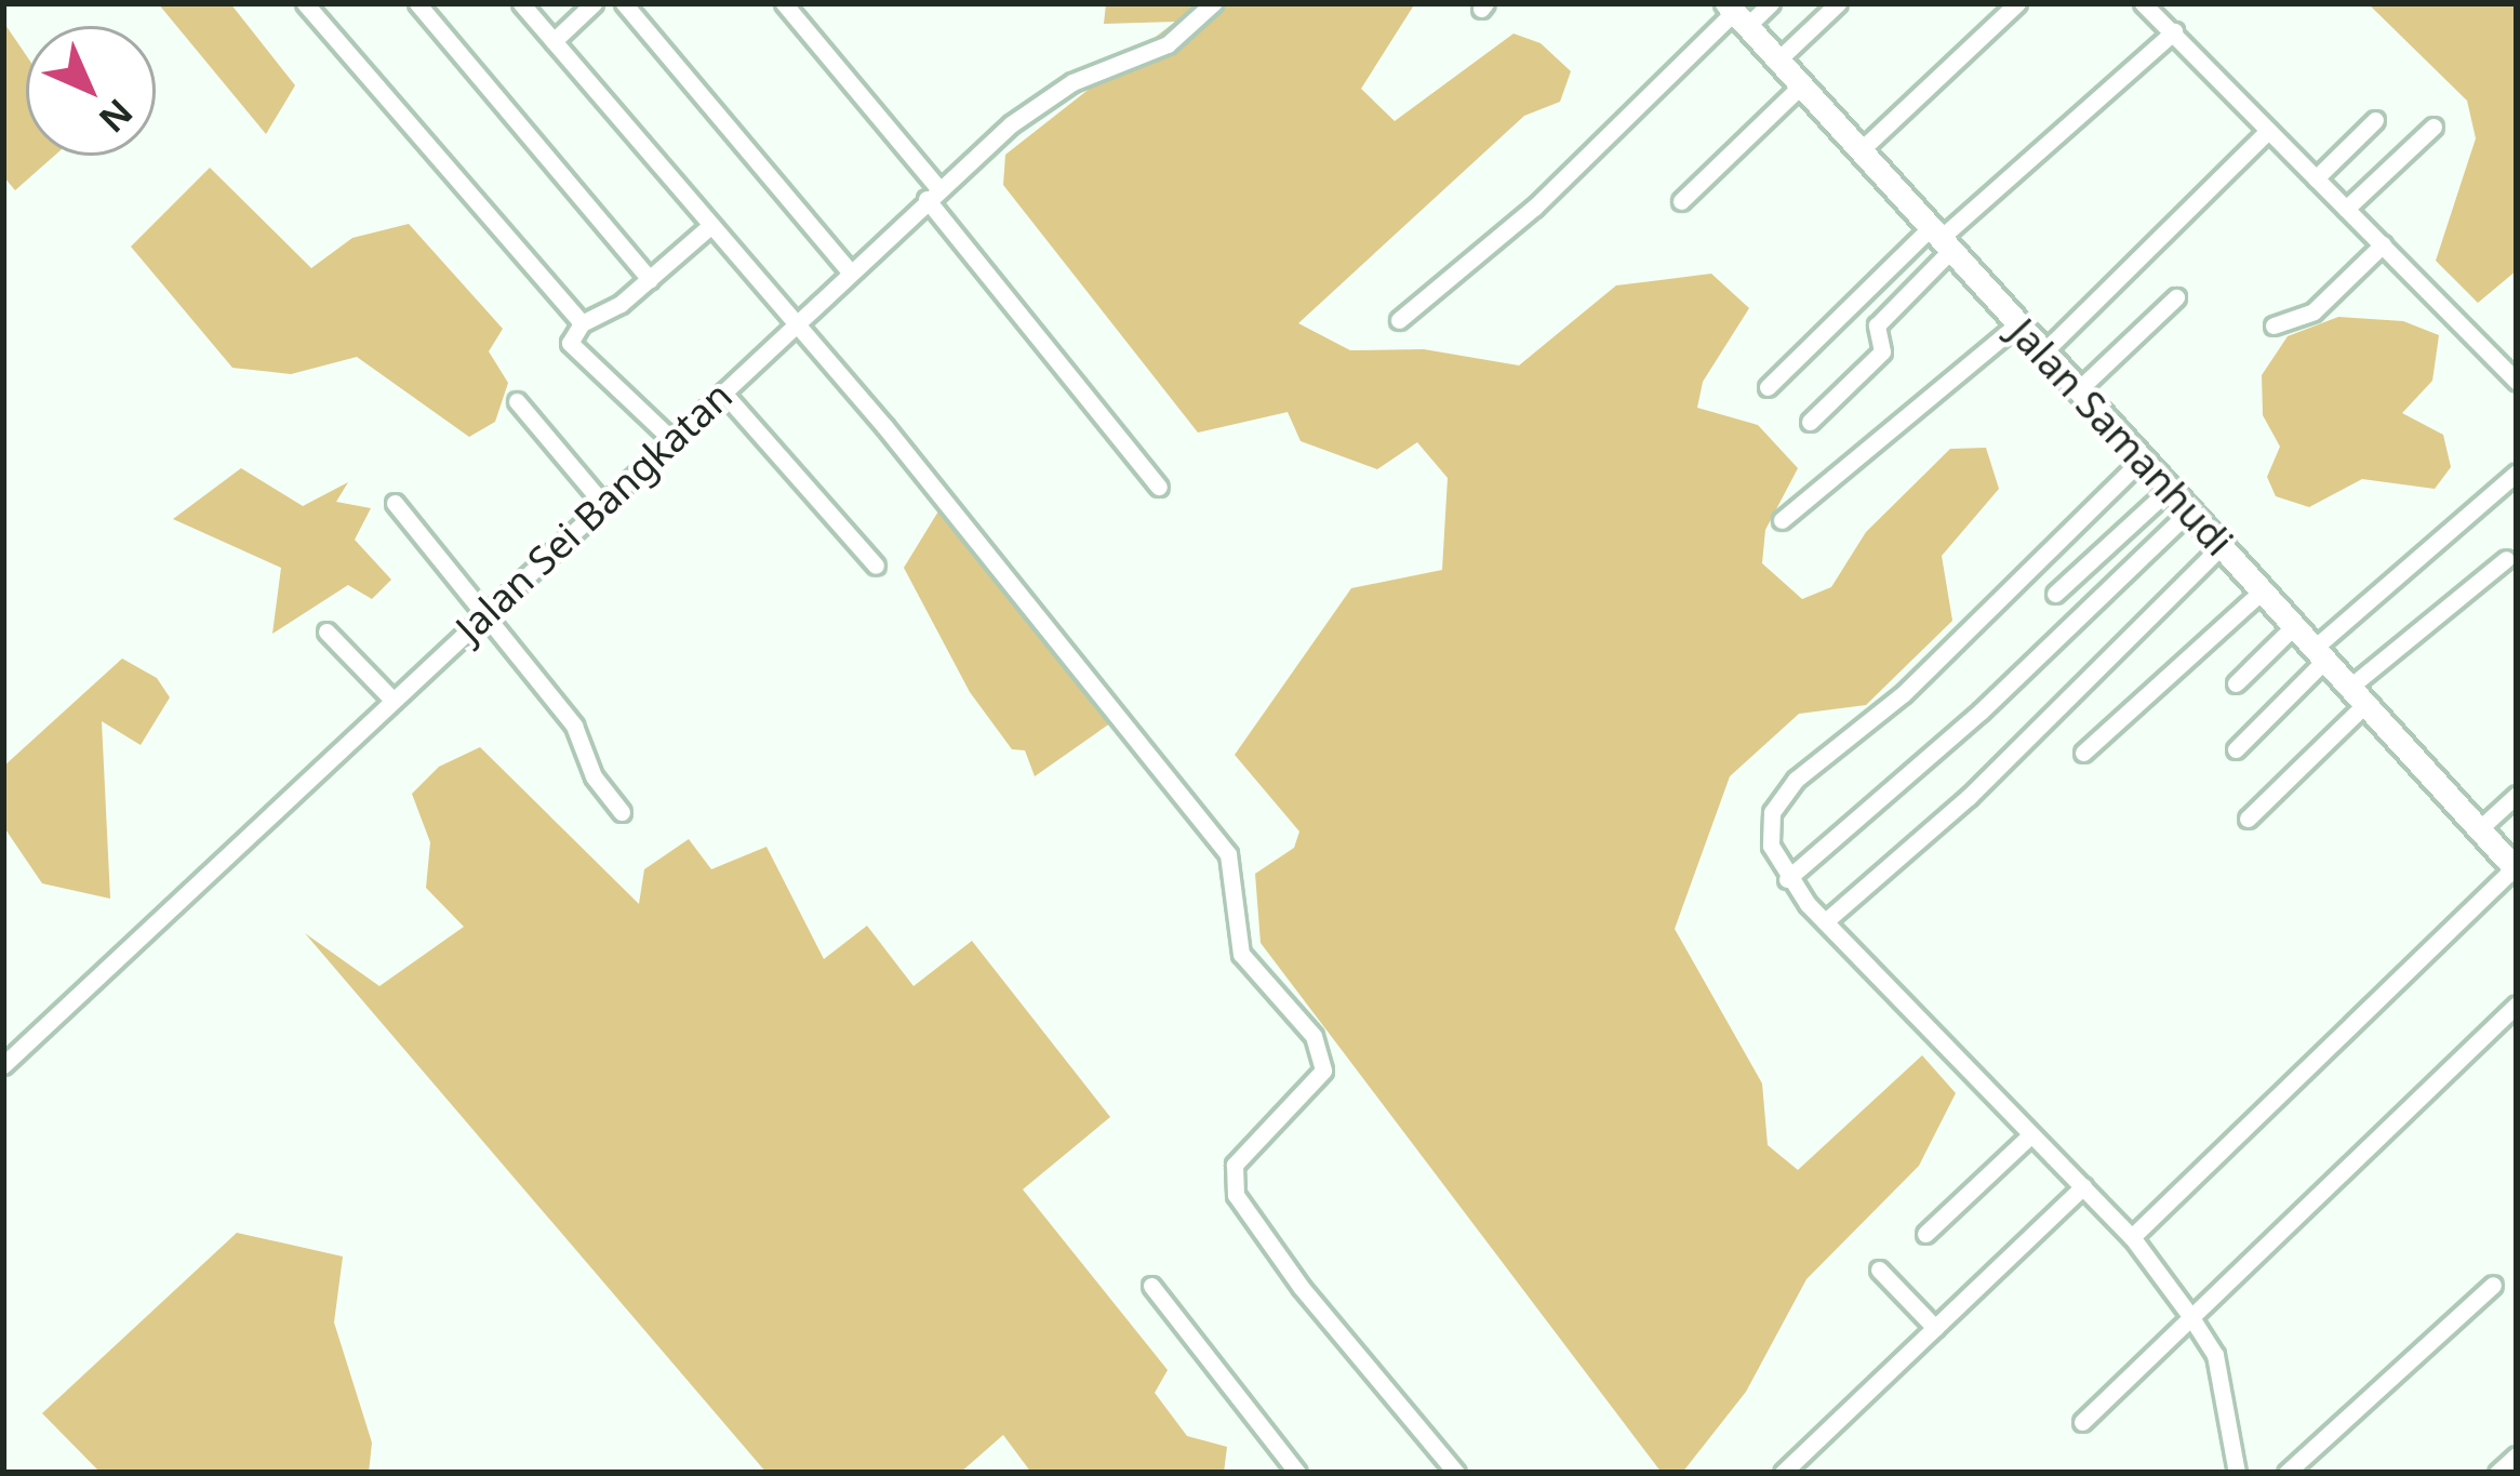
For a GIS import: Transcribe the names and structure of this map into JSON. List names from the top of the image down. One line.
{"streets":{"street":["Jalan Samanhudi","Jalan Sei Bangkatan"]},"north":"bottom right"}
